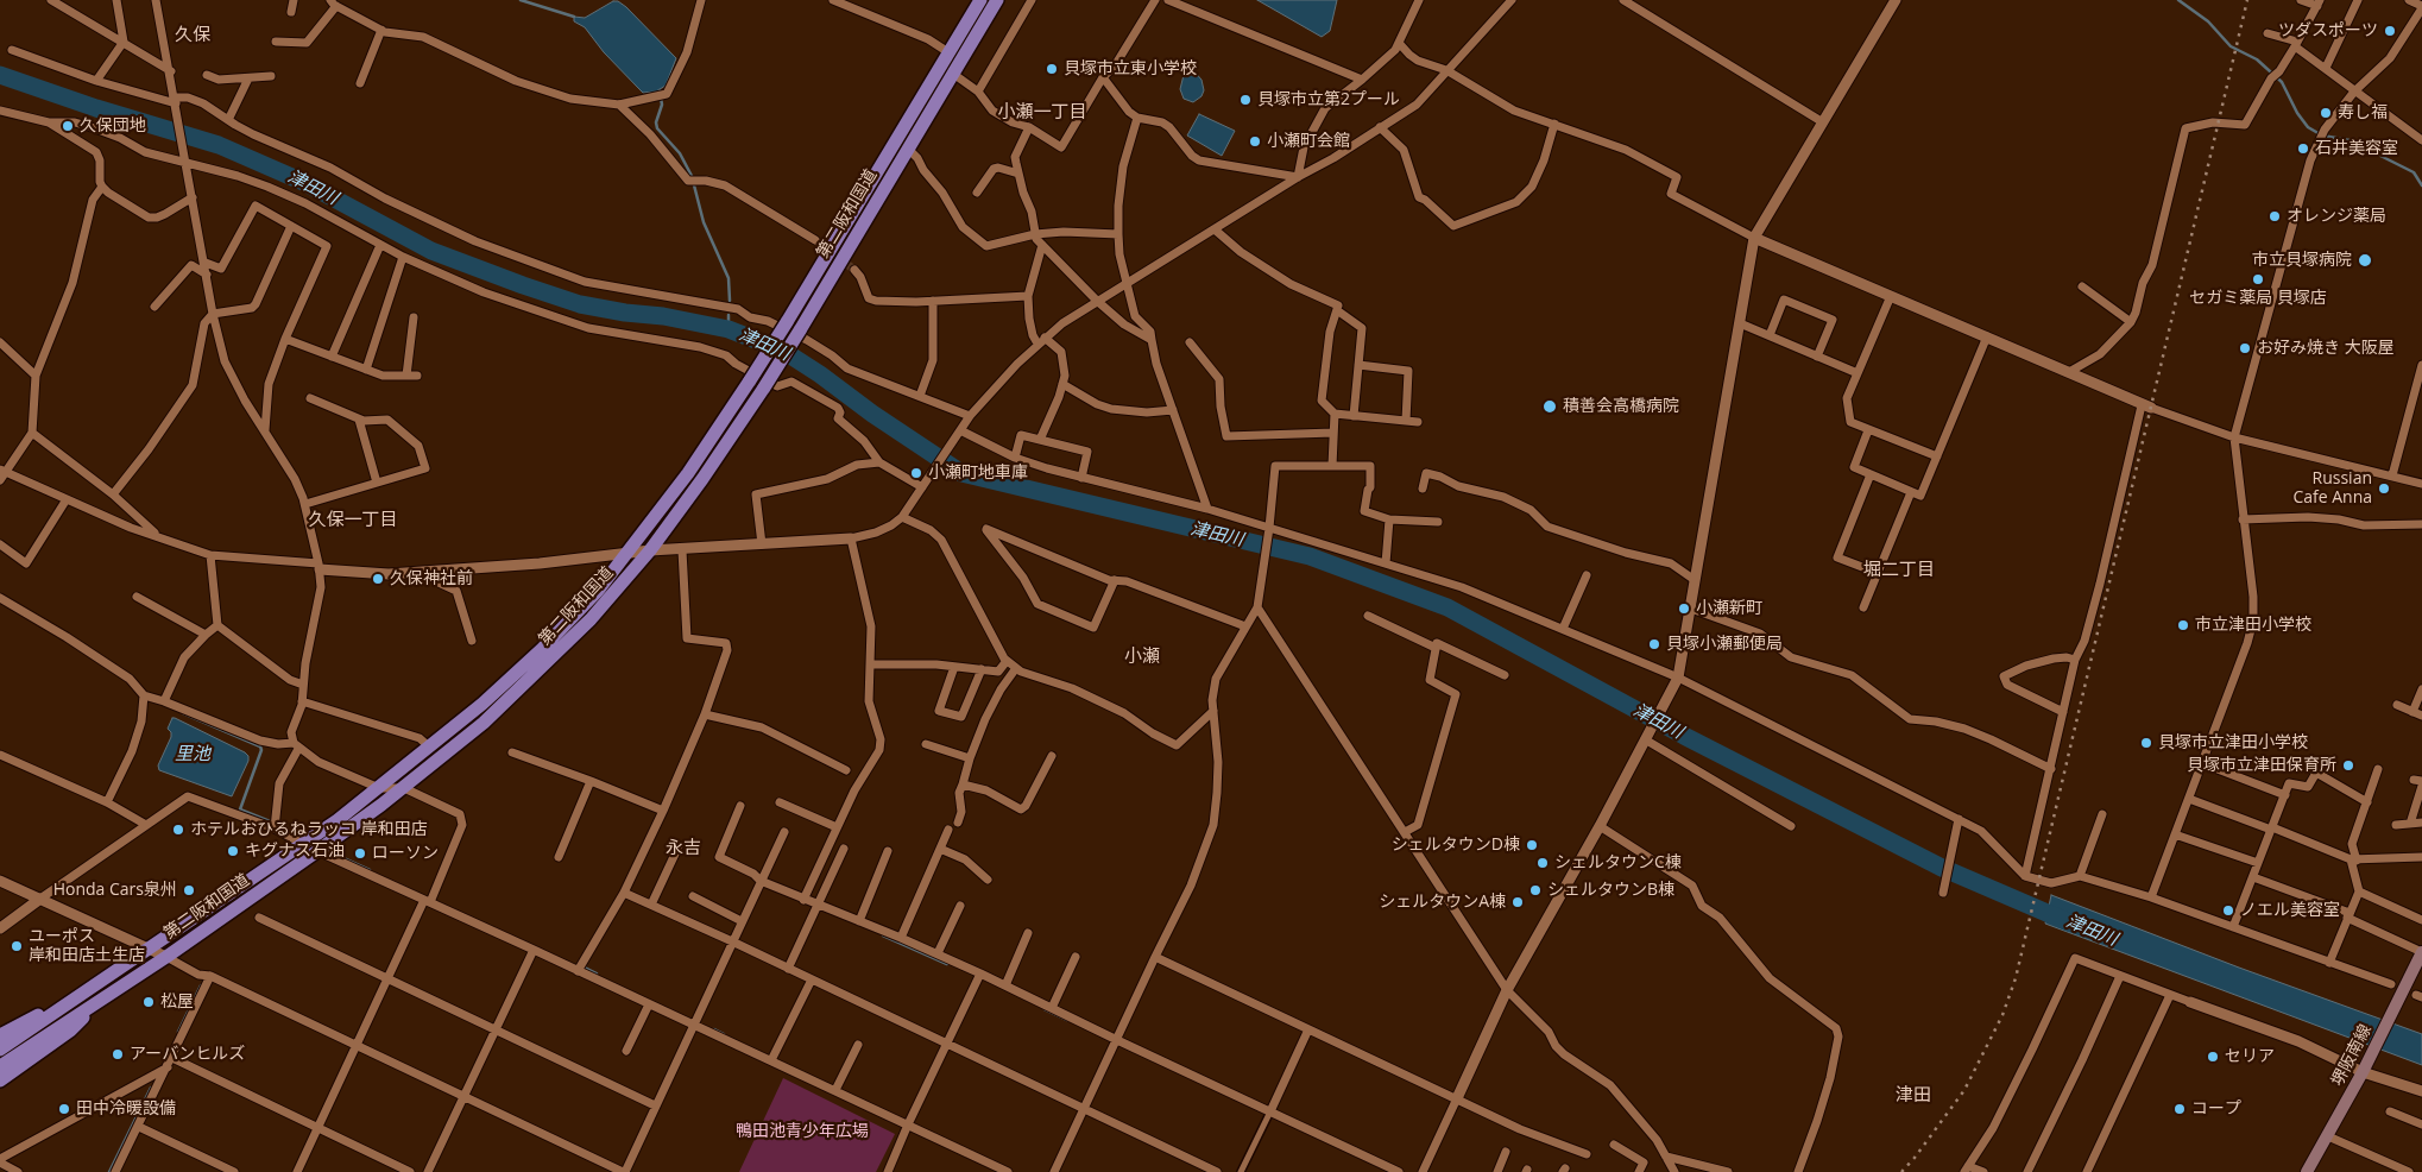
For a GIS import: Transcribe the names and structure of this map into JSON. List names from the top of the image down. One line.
{"streets":{"highway":["第二阪和国道"],"main road":["堺阪南線"]},"districts":["久保","小瀬一丁目","久保一丁目","堀二丁目","小瀬","永吉","津田"],"water":["津田川","里池"],"parks":["鴨田池青少年広場"],"places":["ツダスポーツ","貝塚市立東小学校","貝塚市立第2プール","寿し福","久保団地","小瀬町会館","石井美容室","オレンジ薬局","市立貝塚病院","セガミ薬局 貝塚店","お好み焼き 大阪屋","積善会高橋病院","小瀬町地車庫","Russian Cafe Anna","久保神社前","小瀬新町","市立津田小学校","貝塚小瀬郵便局","貝塚市立津田小学校","貝塚市立津田保育所","ホテルおひるねラッコ 岸和田店","シェルタウンD棟","キグナス石油","ローソン","シェルタウンC棟","Honda Cars泉州","シェルタウンB棟","シェルタウンA棟","ノエル美容室","ユーポス 岸和田店土生店","松屋","アーバンヒルズ","セリア","田中冷暖設備","コープ"]}
